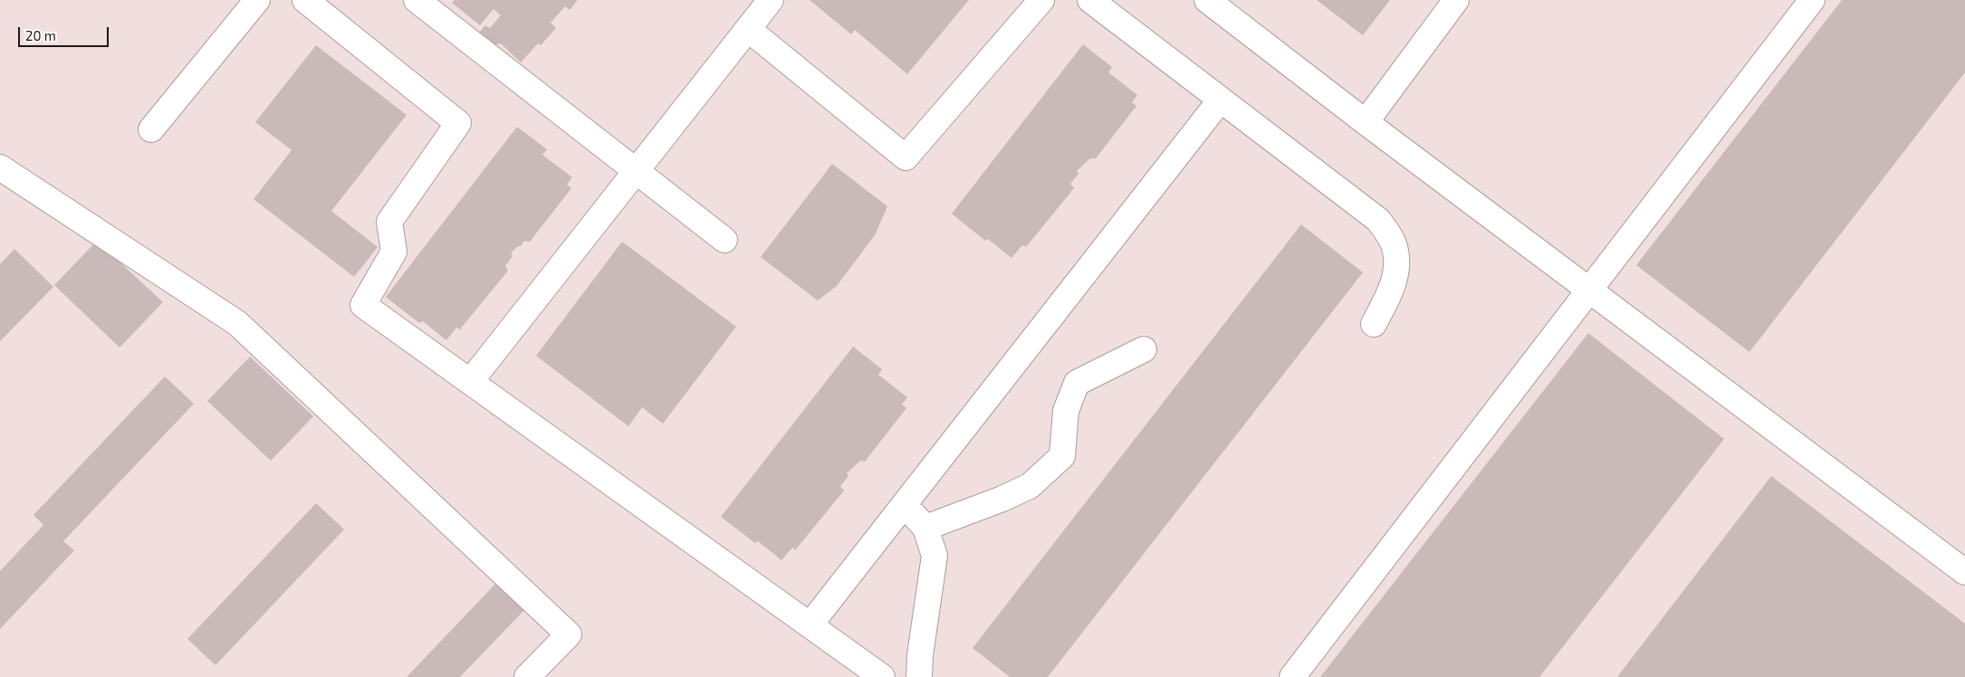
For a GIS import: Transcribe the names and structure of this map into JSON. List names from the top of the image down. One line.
{"scale_bar":"20 m"}
